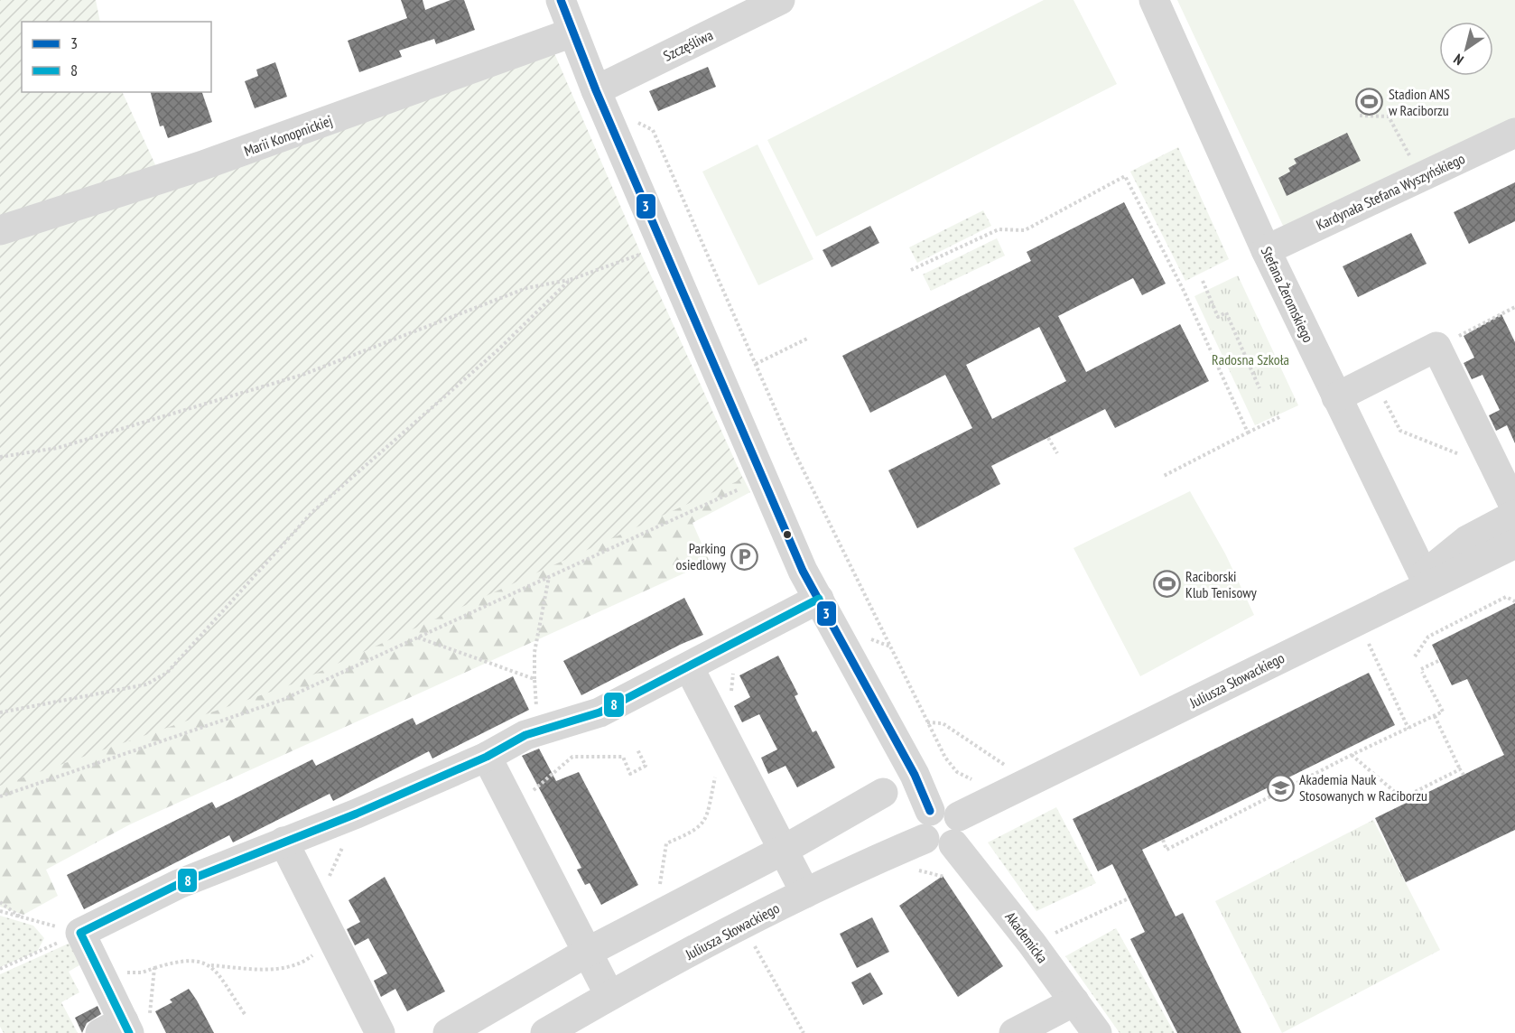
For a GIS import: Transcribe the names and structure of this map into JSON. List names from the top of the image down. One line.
{"streets":{"street":["Szczęśliwa","Marii Konopnickiej","Kardynała Stefana Wyszyńskiego","Stefana Żeromskiego","Juliusza Słowackiego","Akademicka"]},"crossings":[["Kardynała Stefana Wyszyńskiego","Stefana Żeromskiego"],["Stefana Żeromskiego","Juliusza Słowackiego"],["Juliusza Słowackiego","Akademicka"]],"parks":["Radosna Szkoła"],"places":{"sports":["Stadion ANS w Raciborzu","Raciborski Klub Tenisowy"],"parking":["Parking osiedlowy"],"school or university":["Akademia Nauk Stosowanych w Raciborzu"]},"lines":["transit line 3","transit line 8"],"legend":["3","8"],"north":"bottom left"}
